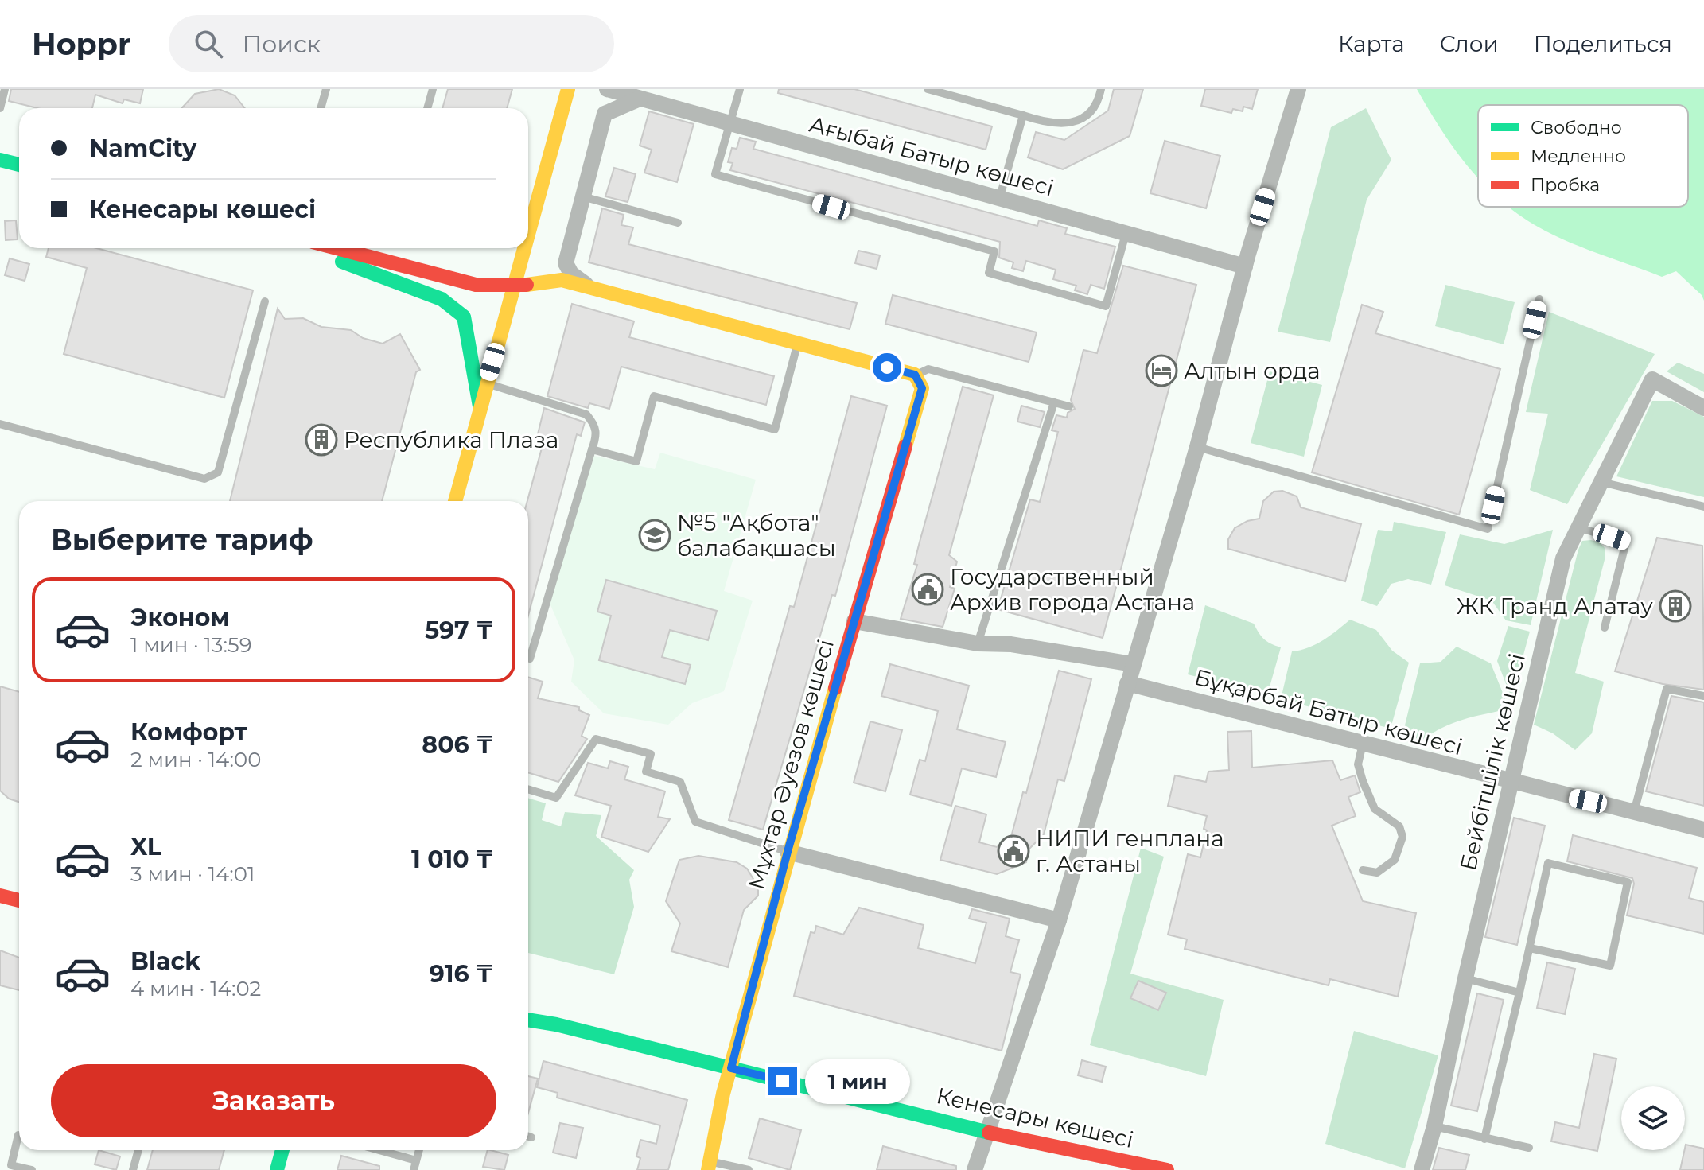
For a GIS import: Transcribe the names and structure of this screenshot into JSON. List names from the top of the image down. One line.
{"streets":{"main road":["Мұхтар Әуезов көшесі","Кенесары көшесі"],"street":["Ағыбай Батыр көшесі","Бұқарбай Батыр көшесі","Бейбітшілік көшесі"]},"crossings":[["Бұқарбай Батыр көшесі","Бейбітшілік көшесі"],["Мұхтар Әуезов көшесі","Кенесары көшесі"]],"places":{"hotel":["Алтын орда"],"building":["Республика Плаза","ЖК Гранд Алатау"],"school or university":["№5 \"Ақбота\" балабақшасы"],"public building":["Государственный Архив города Астана","НИПИ генплана г. Астаны"]},"legend":["Свободно","Медленно","Пробка"],"page":{"header":"Hoppr","search":"Поиск","nav":["Карта","Слои","Поделиться"],"banner":["NamCity","Кенесары көшесі"],"heading":"Выберите тариф","list":[{"name":"Эконом","note":"1 мин · 13:59","value":"597 ₸"},{"name":"Комфорт","note":"2 мин · 14:00","value":"806 ₸"},{"name":"XL","note":"3 мин · 14:01","value":"1 010 ₸"},{"name":"Black","note":"4 мин · 14:02","value":"916 ₸"}],"buttons":"Заказать","bubble":"1 мин"}}
